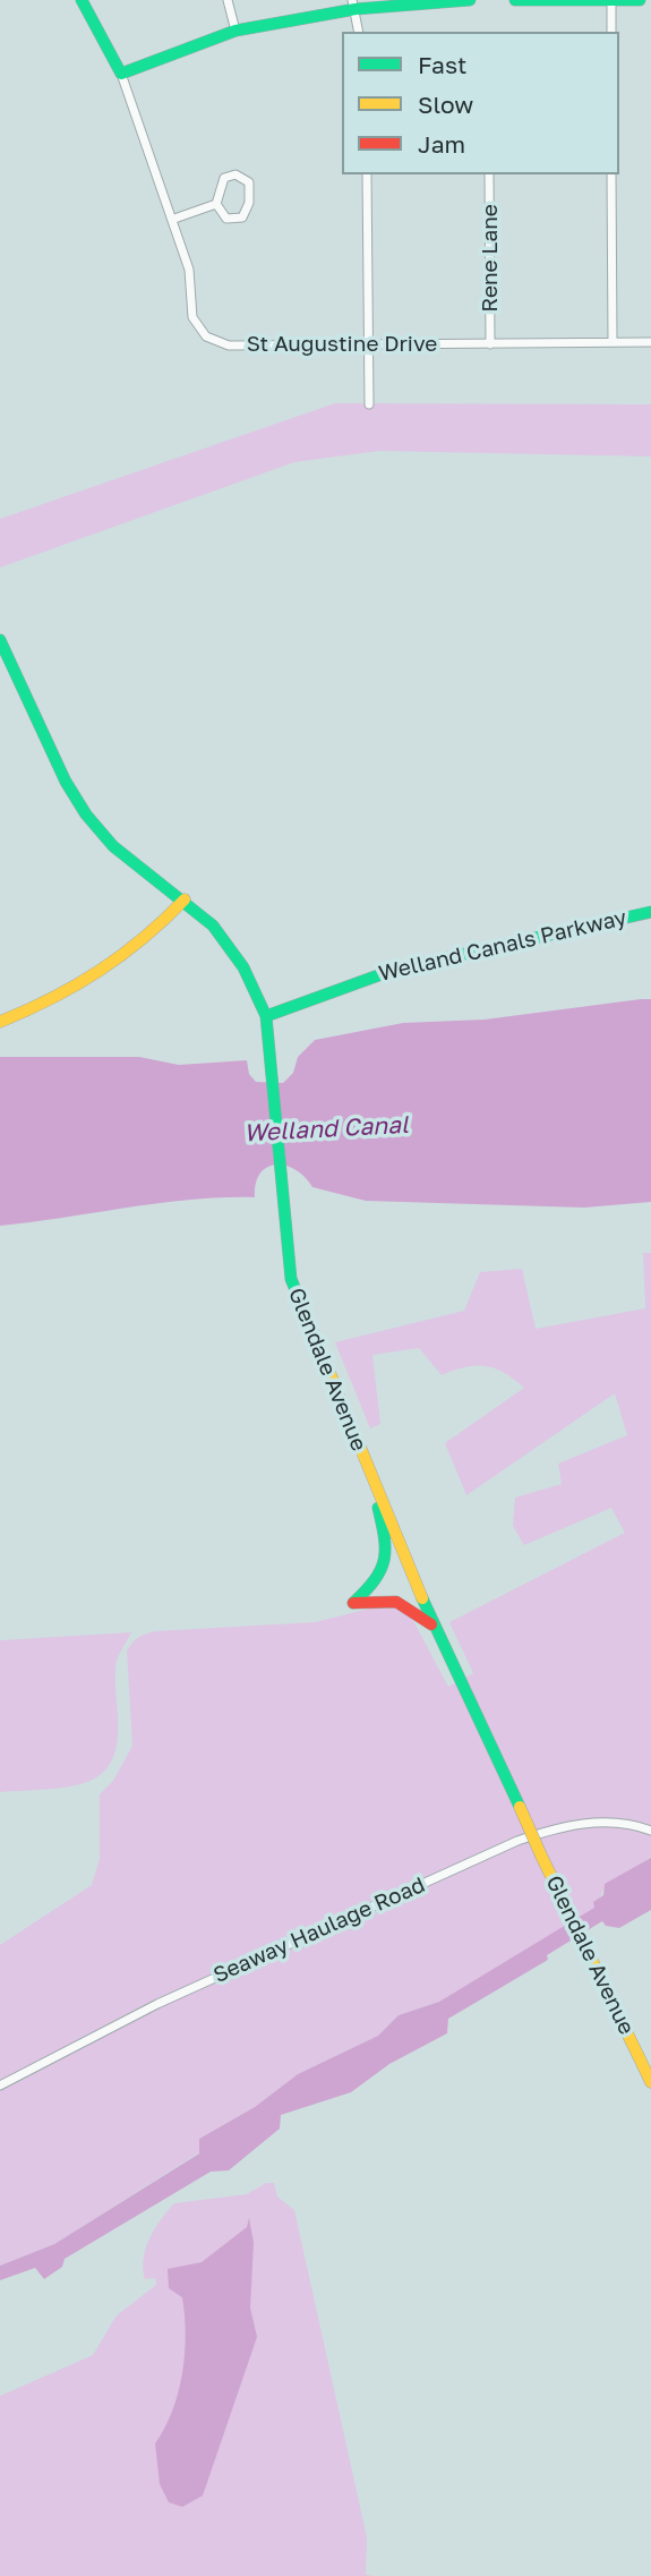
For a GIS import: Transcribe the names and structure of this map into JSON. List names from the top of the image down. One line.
{"streets":{"main road":["St Augustine Drive","Welland Canals Parkway","Glendale Avenue"],"street":["Rene Lane","Seaway Haulage Road"]},"crossings":[["Rene Lane","St Augustine Drive"],["Welland Canals Parkway","Glendale Avenue"]],"water":["Welland Canal"],"legend":["Fast","Slow","Jam"]}
